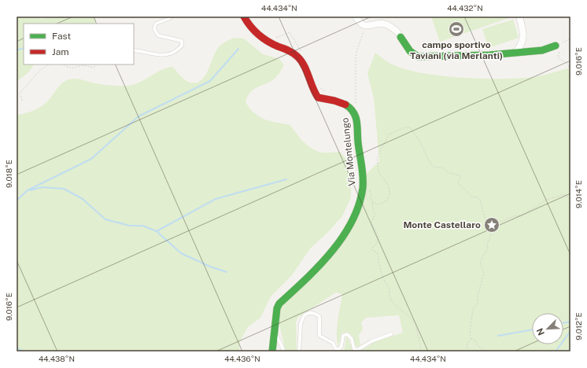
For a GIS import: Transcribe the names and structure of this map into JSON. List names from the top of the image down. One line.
{"streets":{"street":["Via Montelungo"]},"places":{"sports":["campo sportivo Taviani (via Merlanti)"],"place":["Monte Castellaro"]},"legend":["Fast","Jam"],"north":"bottom left","coordinates":["44.434°N","44.432°N","9.016°E","9.018°E","9.014°E","9.012°E","44.438°N","44.436°N"]}
